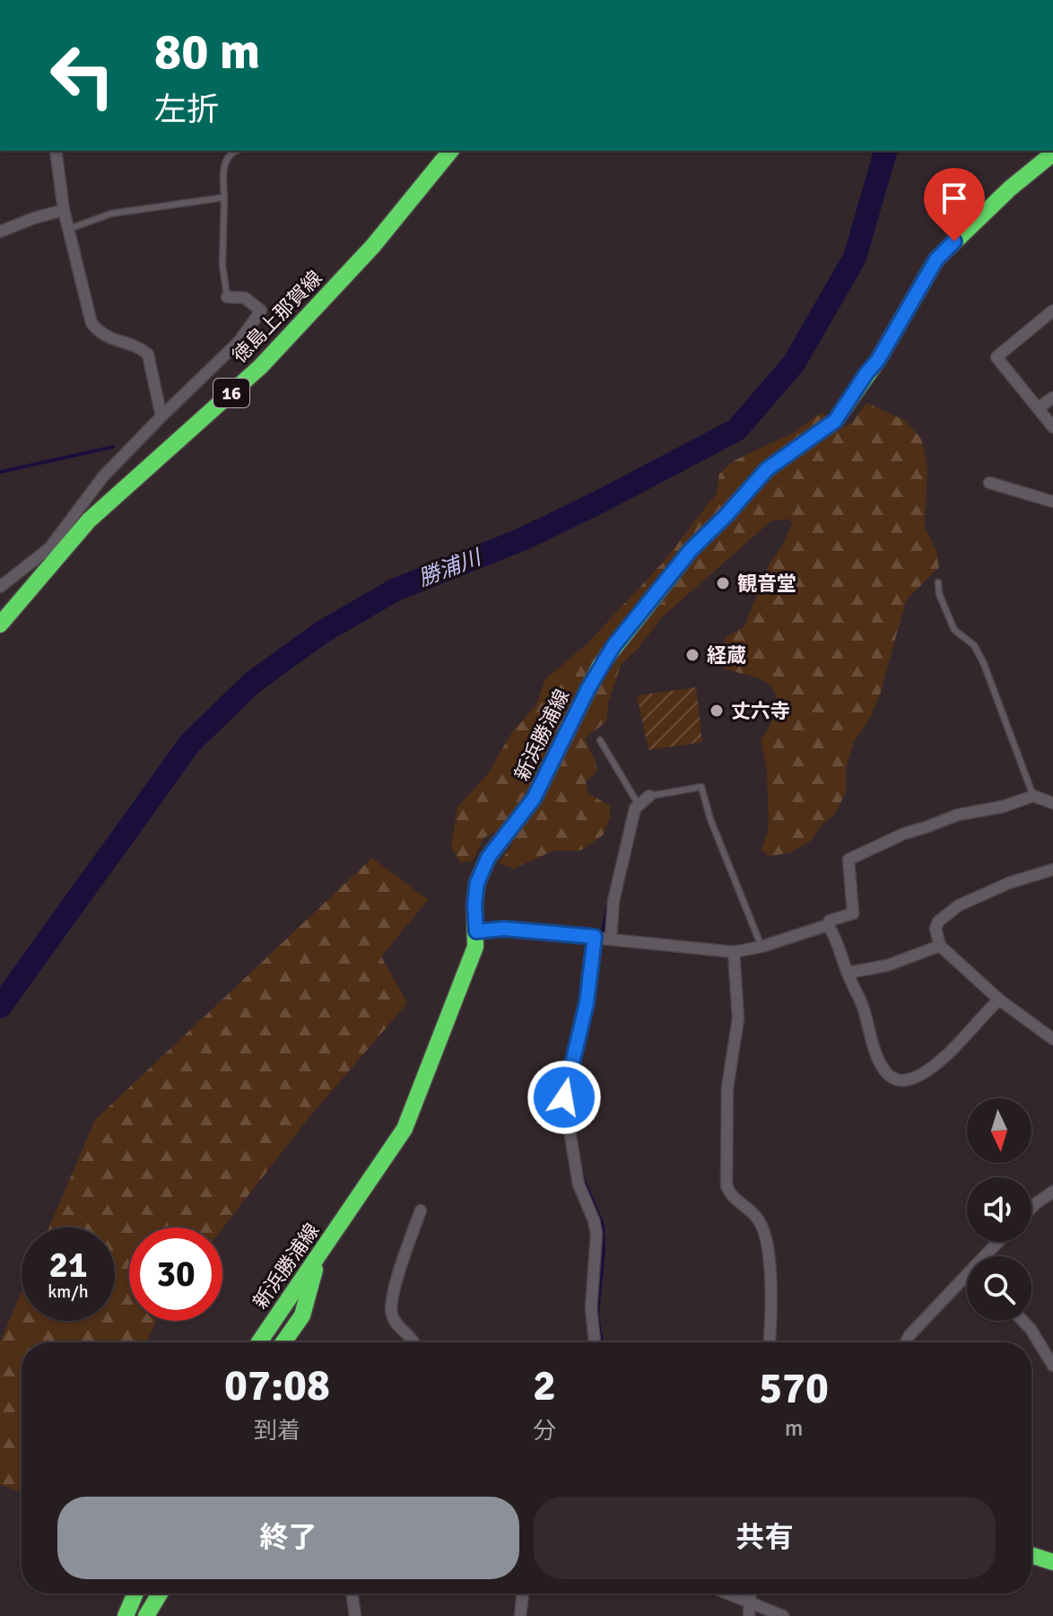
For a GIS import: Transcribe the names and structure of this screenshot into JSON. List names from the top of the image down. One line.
{"streets":{"main road":["徳島上那賀線","16","新浜勝浦線"]},"water":["勝浦川"],"places":["観音堂","経蔵","丈六寺"],"north":"bottom","page":{"turn":["80 m","左折"],"speed":"21 km/h","limit":"30","eta":["07:08","到着","2","分","570","m"],"buttons":["終了","共有"]}}
